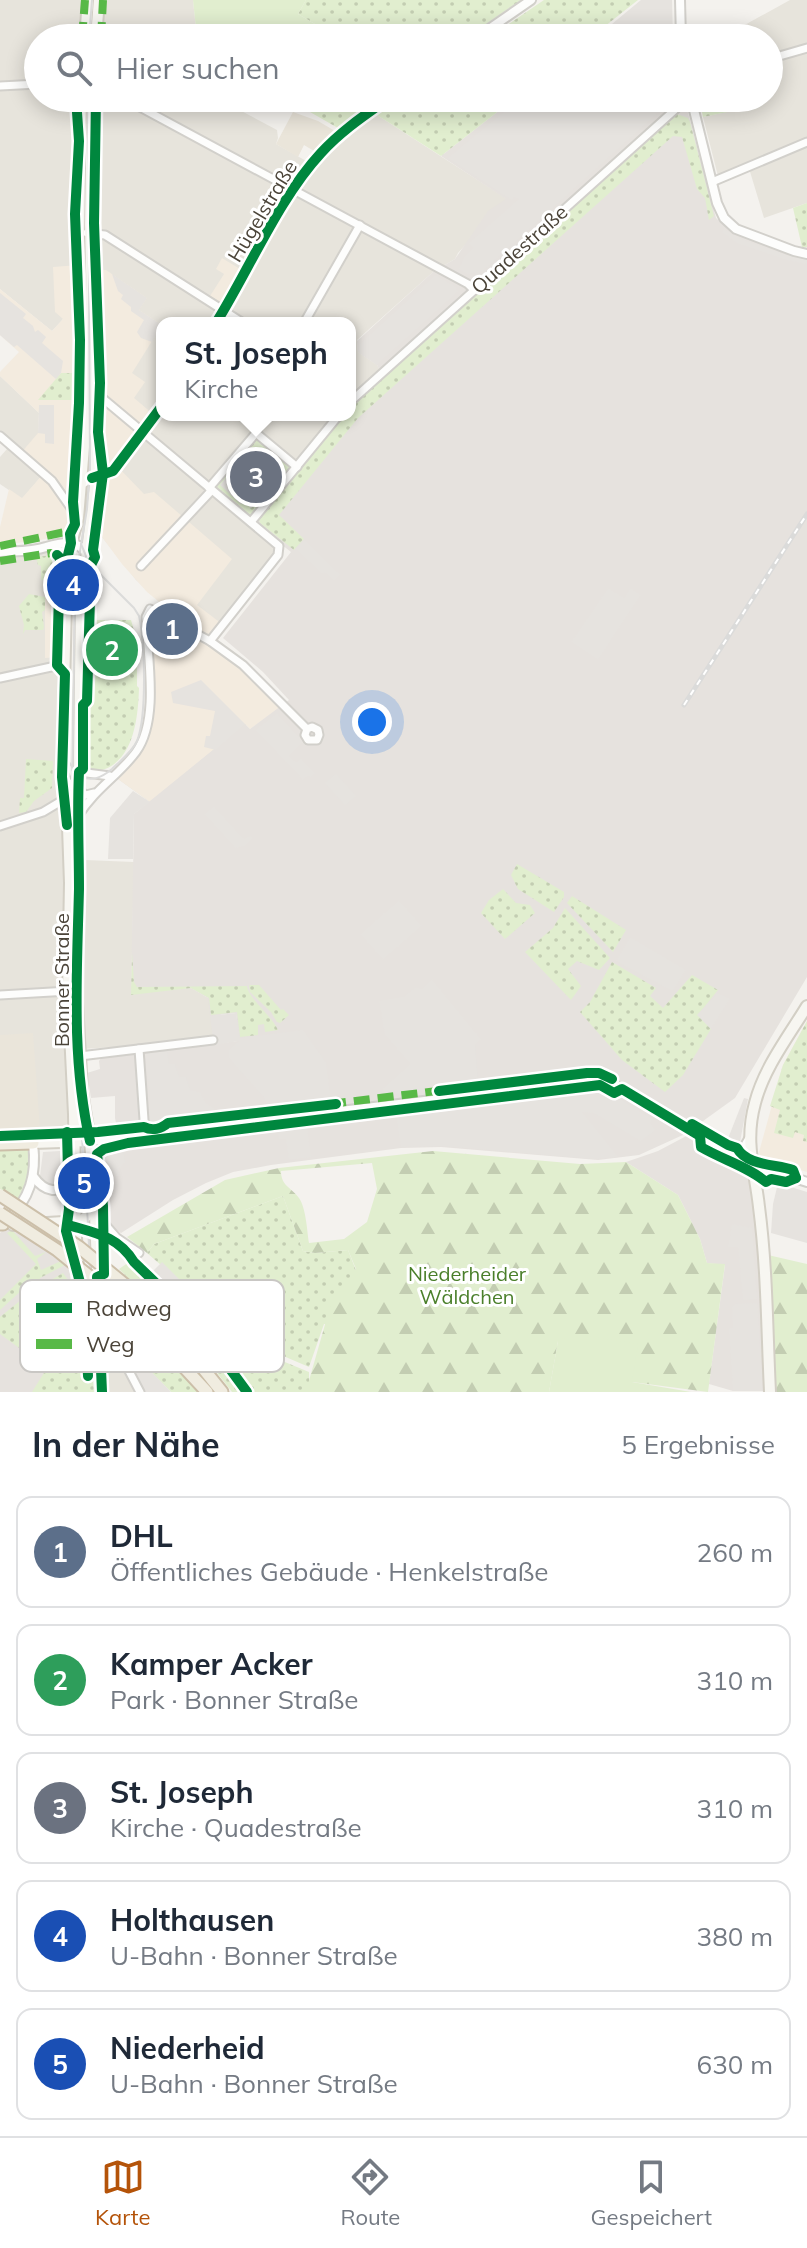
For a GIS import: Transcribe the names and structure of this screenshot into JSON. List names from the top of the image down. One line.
{"streets":{"main road":["Bonner Straße"],"street":["Hügelstraße","Quadestraße"]},"parks":["Niederheider Wäldchen"],"legend":["Radweg","Weg"],"page":{"search":"Hier suchen","popup":["St. Joseph","Kirche"],"pins":["3","4","1","2","5"],"heading":["In der Nähe","5 Ergebnisse"],"list":[{"mark":"1","name":"DHL","note":"Öffentliches Gebäude · Henkelstraße","value":"260 m"},{"mark":"2","name":"Kamper Acker","note":"Park · Bonner Straße","value":"310 m"},{"mark":"3","name":"St. Joseph","note":"Kirche · Quadestraße","value":"310 m"},{"mark":"4","name":"Holthausen","note":"U-Bahn · Bonner Straße","value":"380 m"},{"mark":"5","name":"Niederheid","note":"U-Bahn · Bonner Straße","value":"630 m"}],"nav":["Karte","Route","Gespeichert"]}}
